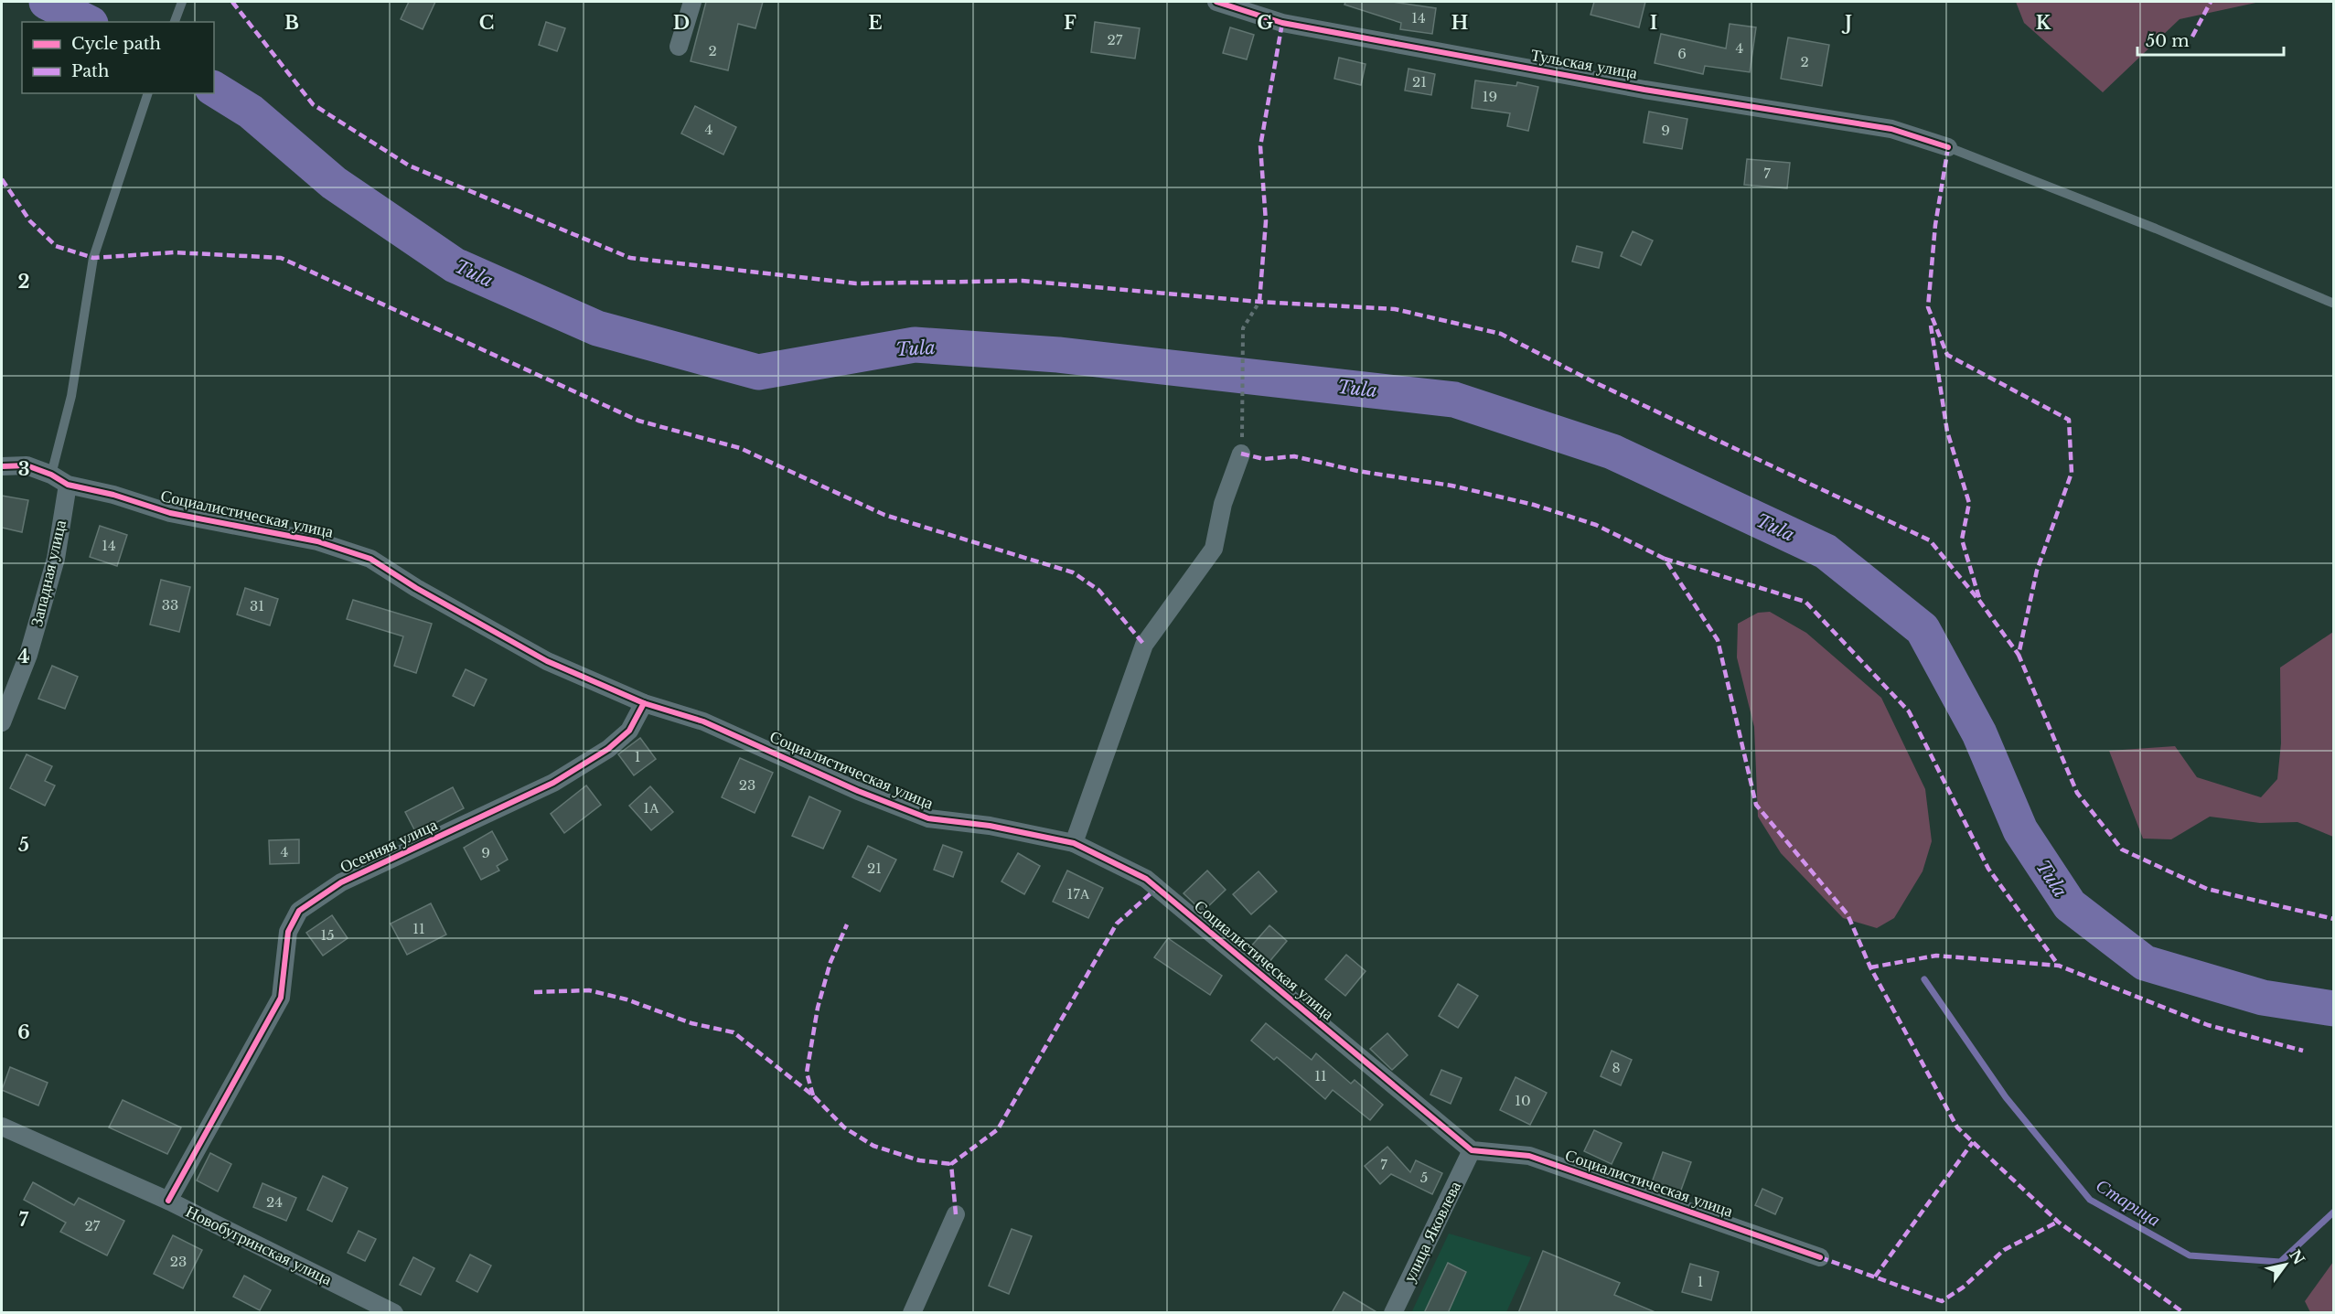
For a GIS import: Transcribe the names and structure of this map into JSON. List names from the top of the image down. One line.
{"streets":{"street":["Тульская улица","Социалистическая улица","Западная улица","Осенняя улица","улица Яковлева","Новобугринская улица"]},"crossings":[["Социалистическая улица","Западная улица"],["Социалистическая улица","Осенняя улица"],["Социалистическая улица","улица Яковлева"],["Осенняя улица","Новобугринская улица"]],"water":["Tula","Старица"],"house_numbers":["14","27","4","2","6","2","21","19","4","9","7","14","33","31","1","23","1А","4","9","21","17А","11","15","8","11","10","7","5","24","27","23","1"],"legend":["Cycle path","Path"],"scale_bar":"50 m","north":"top right","grid":{"columns":["B","C","D","E","F","G","H","I","J","K"],"rows":["2","3","4","5","6","7"]}}
